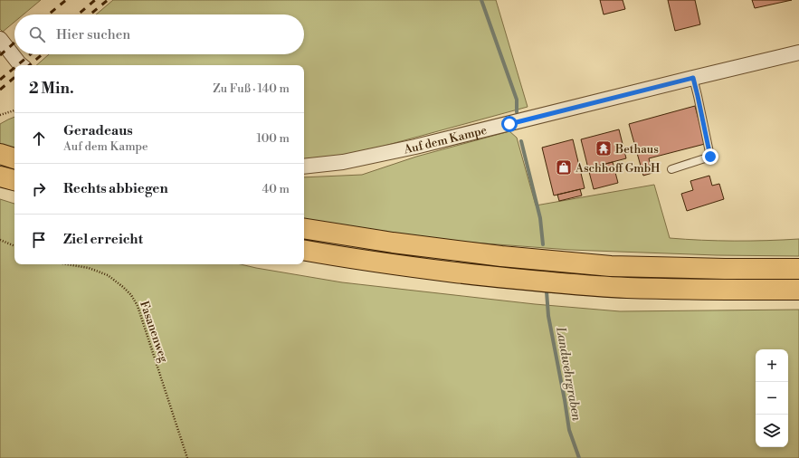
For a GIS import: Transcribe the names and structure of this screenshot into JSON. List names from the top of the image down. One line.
{"streets":{"street":["Auf dem Kampe"],"path":["Fasanenweg"]},"water":["Landwehrgraben"],"places":{"temple":["Bethaus"],"shop":["Aschhoff GmbH"]},"page":{"search":"Hier suchen","heading":["2 Min.","Zu Fuß · 140 m"],"list":[["Geradeaus","Auf dem Kampe","100 m"],["Rechts abbiegen","40 m"],"Ziel erreicht"],"map_buttons":["+","−"]}}
